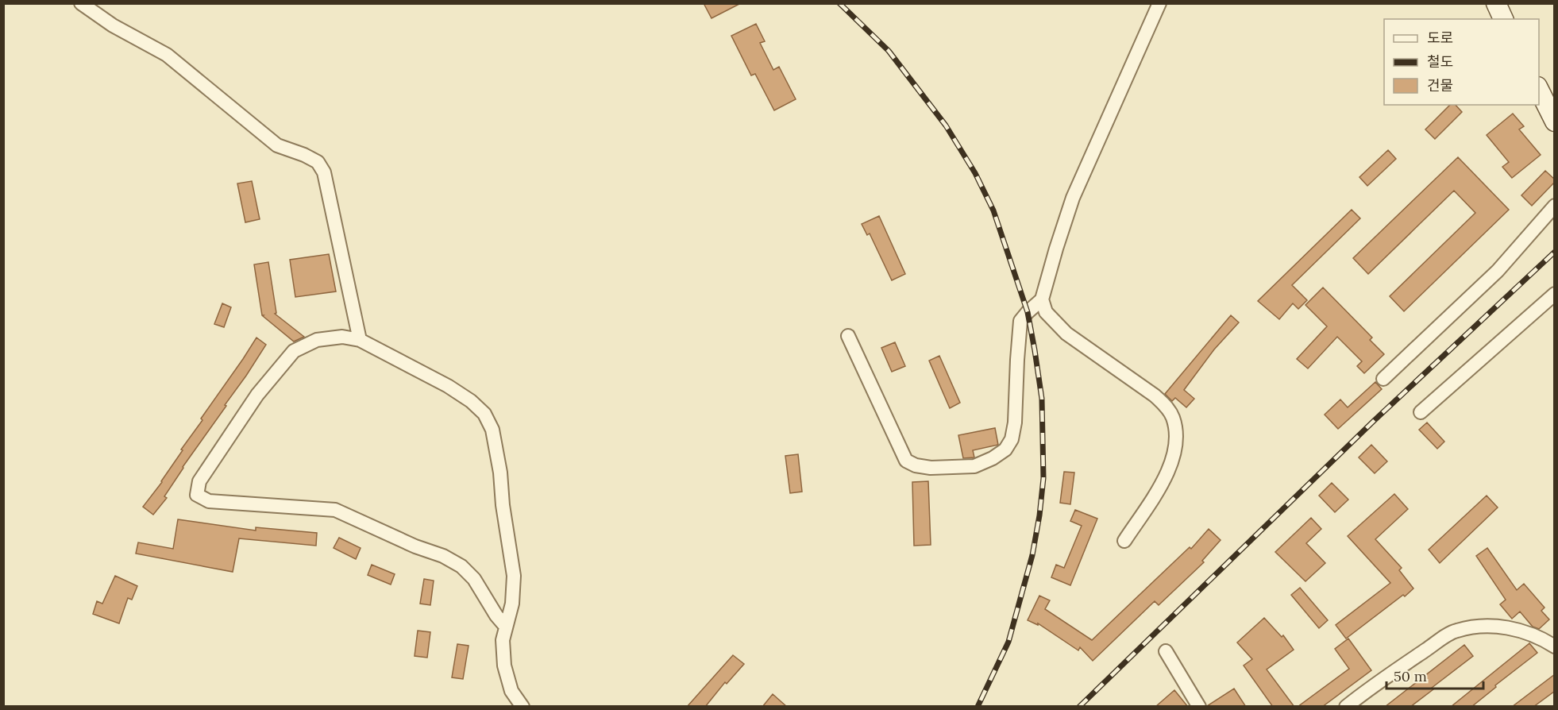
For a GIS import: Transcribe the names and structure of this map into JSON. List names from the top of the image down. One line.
{"legend":["도로","철도","건물"],"scale_bar":"50 m"}
